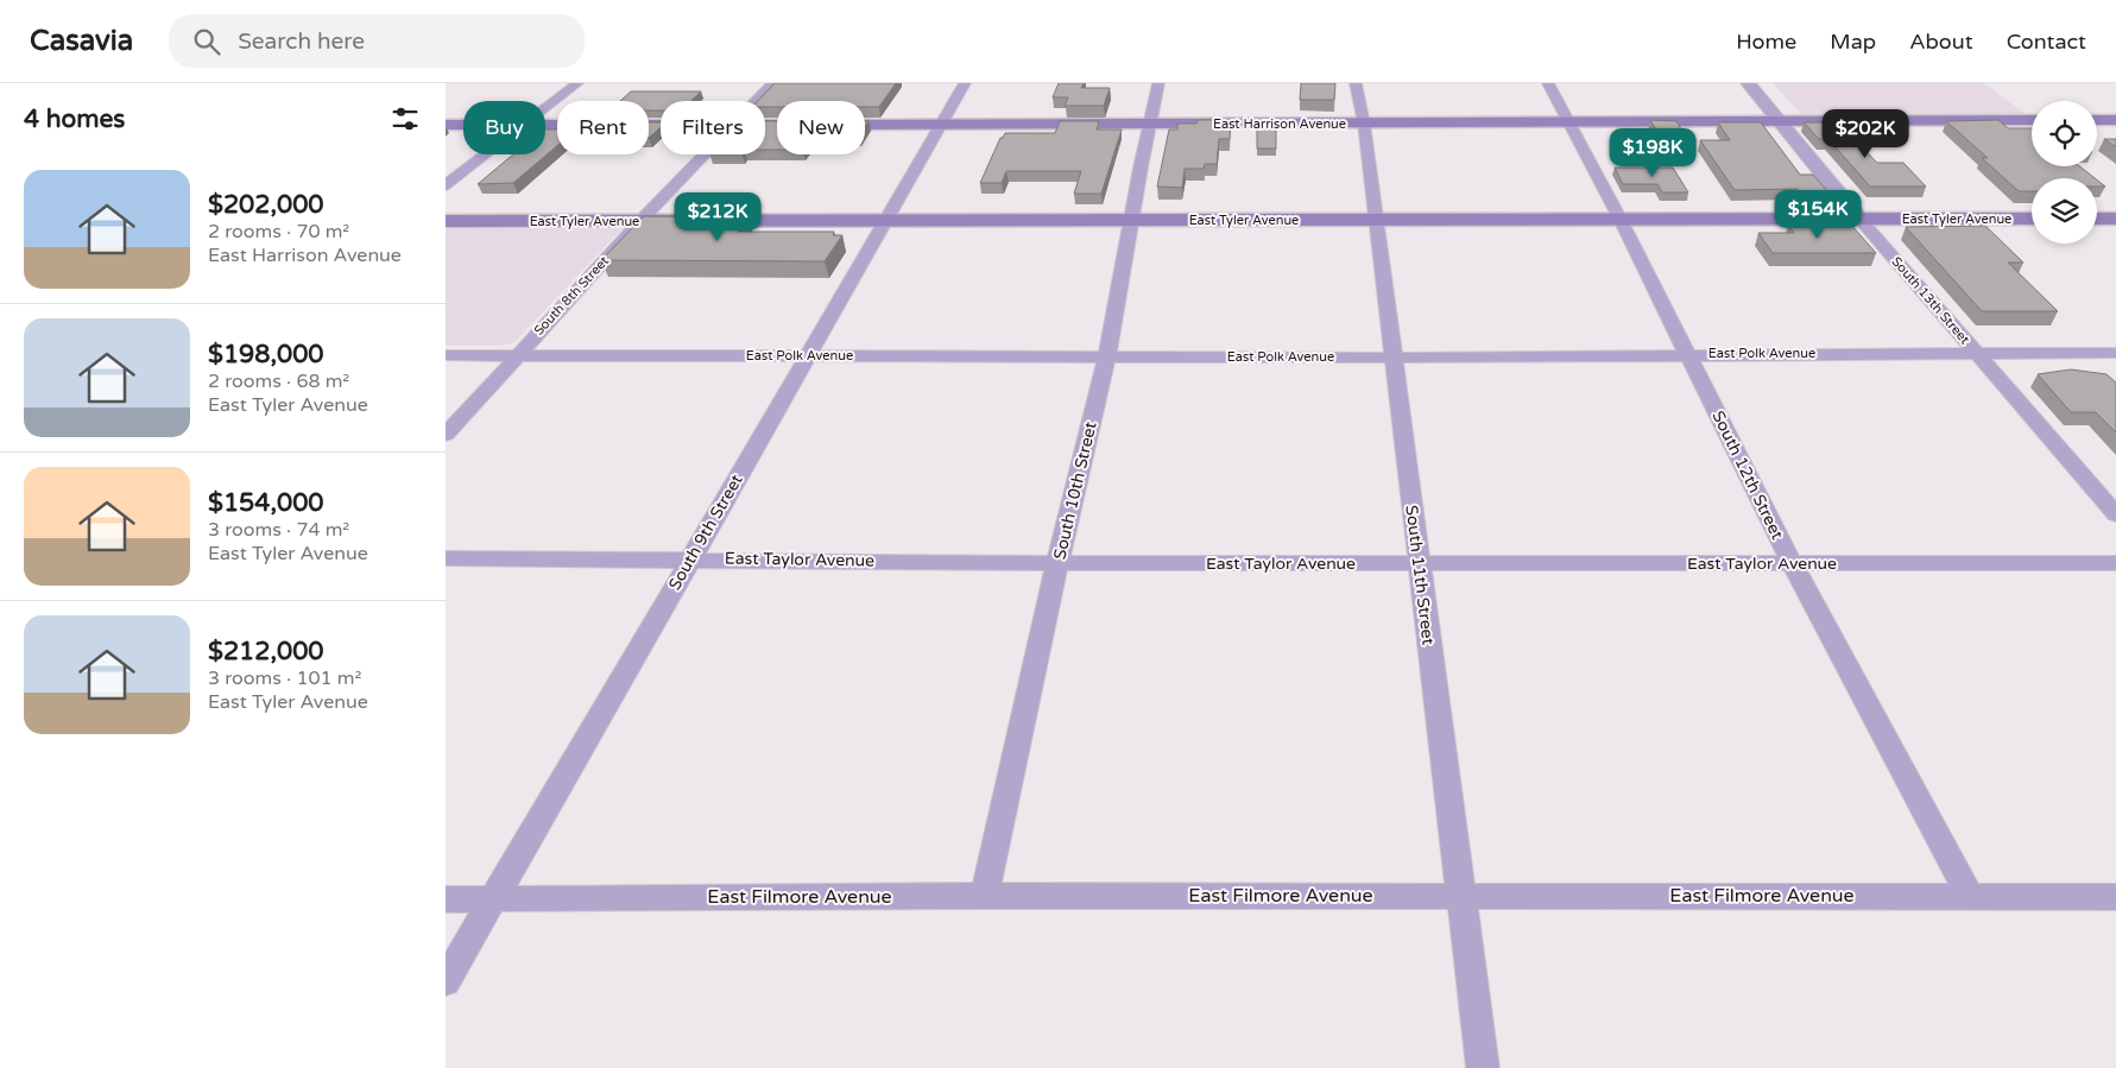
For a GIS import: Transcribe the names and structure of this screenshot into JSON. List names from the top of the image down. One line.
{"streets":{"main road":["East Harrison Avenue","East Tyler Avenue"],"street":["South 8th Street","South 13th Street","East Polk Avenue","South 12th Street","South 10th Street","South 9th Street","East Taylor Avenue","South 11th Street","East Filmore Avenue"]},"crossings":[["East Harrison Avenue","South 13th Street"],["East Harrison Avenue","South 12th Street"],["East Harrison Avenue","South 10th Street"],["East Harrison Avenue","South 9th Street"],["East Harrison Avenue","South 11th Street"],["East Tyler Avenue","South 8th Street"],["East Tyler Avenue","South 13th Street"],["East Tyler Avenue","South 12th Street"],["East Tyler Avenue","South 10th Street"],["East Tyler Avenue","South 9th Street"],["East Tyler Avenue","South 11th Street"],["South 8th Street","East Polk Avenue"],["South 13th Street","East Polk Avenue"],["East Polk Avenue","South 12th Street"],["East Polk Avenue","South 10th Street"],["East Polk Avenue","South 9th Street"],["East Polk Avenue","South 11th Street"],["South 12th Street","East Taylor Avenue"],["South 12th Street","East Filmore Avenue"],["South 10th Street","East Taylor Avenue"],["South 10th Street","East Filmore Avenue"],["South 9th Street","East Taylor Avenue"],["South 9th Street","East Filmore Avenue"],["East Taylor Avenue","South 11th Street"],["South 11th Street","East Filmore Avenue"]],"page":{"header":"Casavia","search":"Search here","nav":["Home","Map","About","Contact"],"heading":"4 homes","chip":["Buy","Rent","Filters","New"],"price":["$202K","$198K","$154K","$212K"],"list":[{"name":"$202,000","note":"2 rooms · 70 m² · East Harrison Avenue"},{"name":"$198,000","note":"2 rooms · 68 m² · East Tyler Avenue"},{"name":"$154,000","note":"3 rooms · 74 m² · East Tyler Avenue"},{"name":"$212,000","note":"3 rooms · 101 m² · East Tyler Avenue"}]}}
